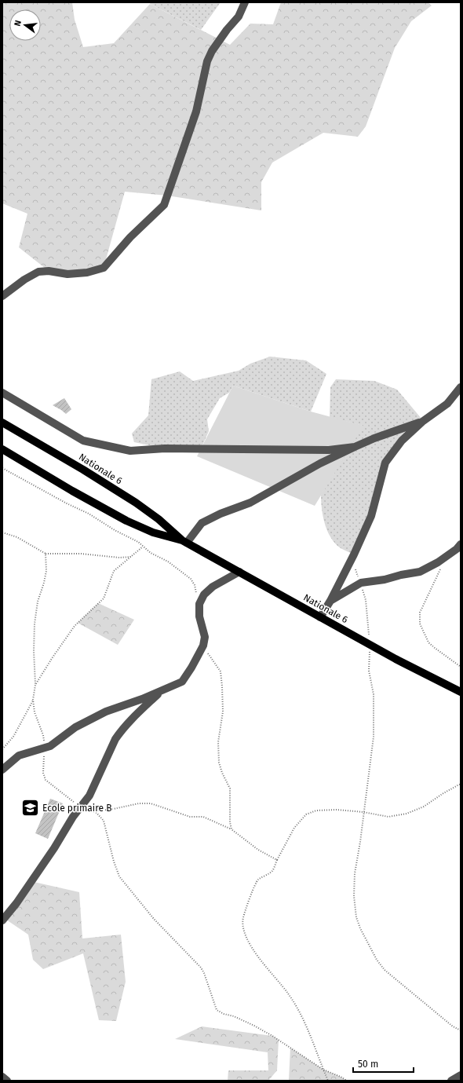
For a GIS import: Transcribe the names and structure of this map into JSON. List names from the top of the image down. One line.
{"streets":{"main road":["Nationale 6"]},"places":{"school or university":["Ecole primaire B"]},"scale_bar":"50 m","north":"left"}
